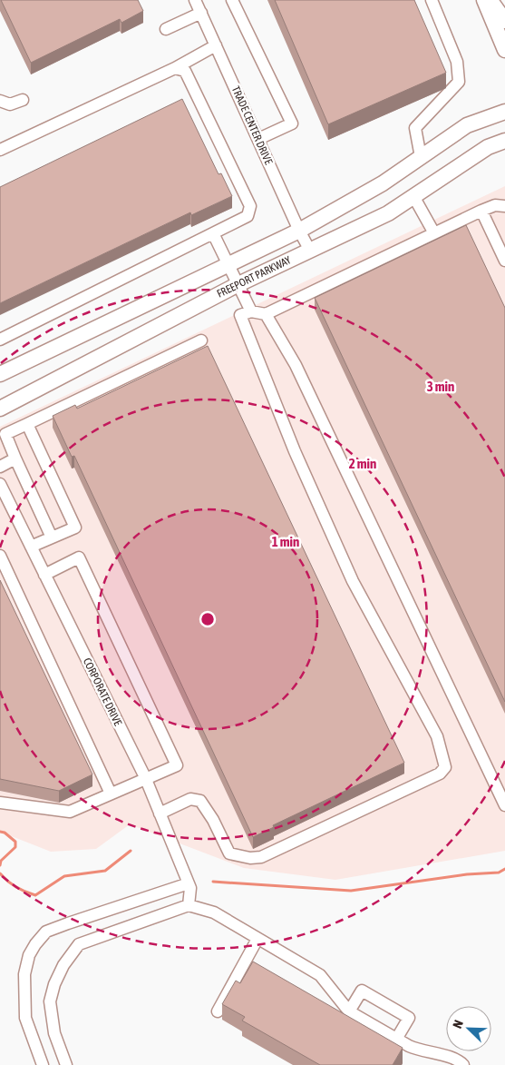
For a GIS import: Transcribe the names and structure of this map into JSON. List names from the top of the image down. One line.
{"streets":{"main road":["FREEPORT PARKWAY"],"street":["TRADE CENTER DRIVE","CORPORATE DRIVE"]},"crossings":[["TRADE CENTER DRIVE","FREEPORT PARKWAY"]],"north":"top left","rings":["3 min","2 min","1 min"]}
